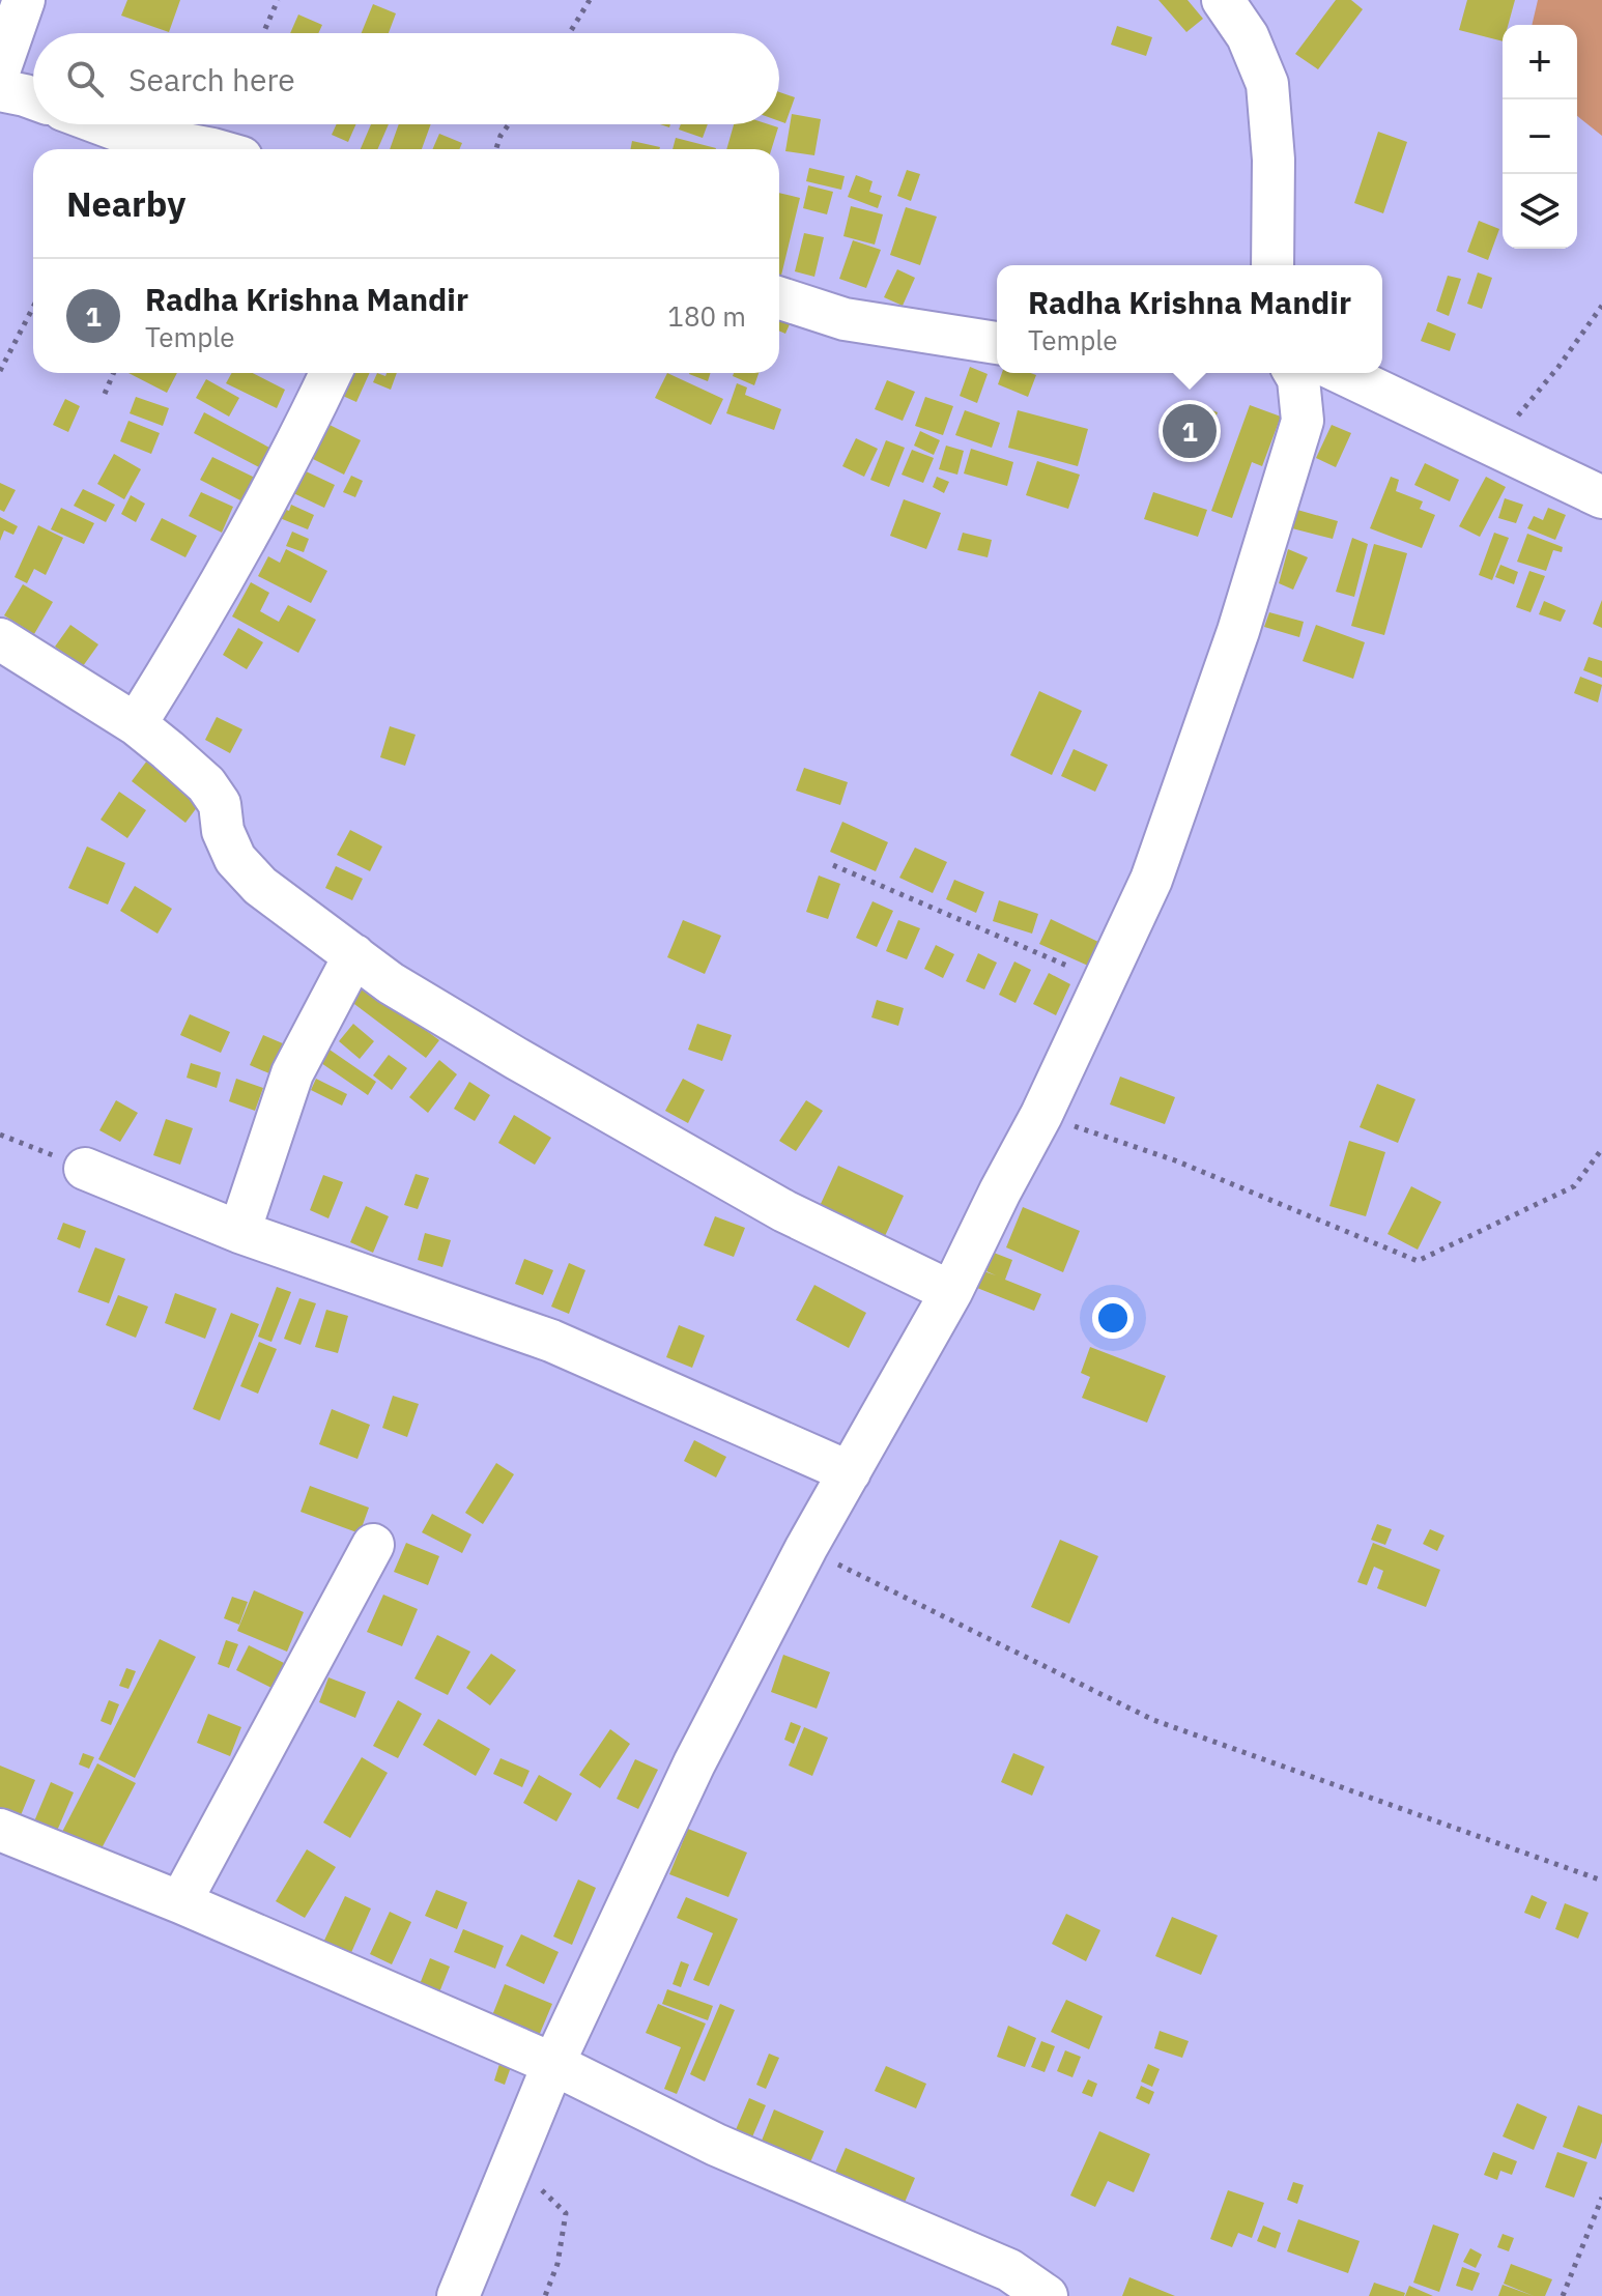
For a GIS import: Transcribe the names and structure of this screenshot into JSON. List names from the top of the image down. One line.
{"page":{"map_buttons":["+","−"],"search":"Search here","heading":"Nearby","list":[{"mark":"1","name":"Radha Krishna Mandir","note":"Temple","value":"180 m"}],"popup":["Radha Krishna Mandir","Temple"],"pins":"1"}}
